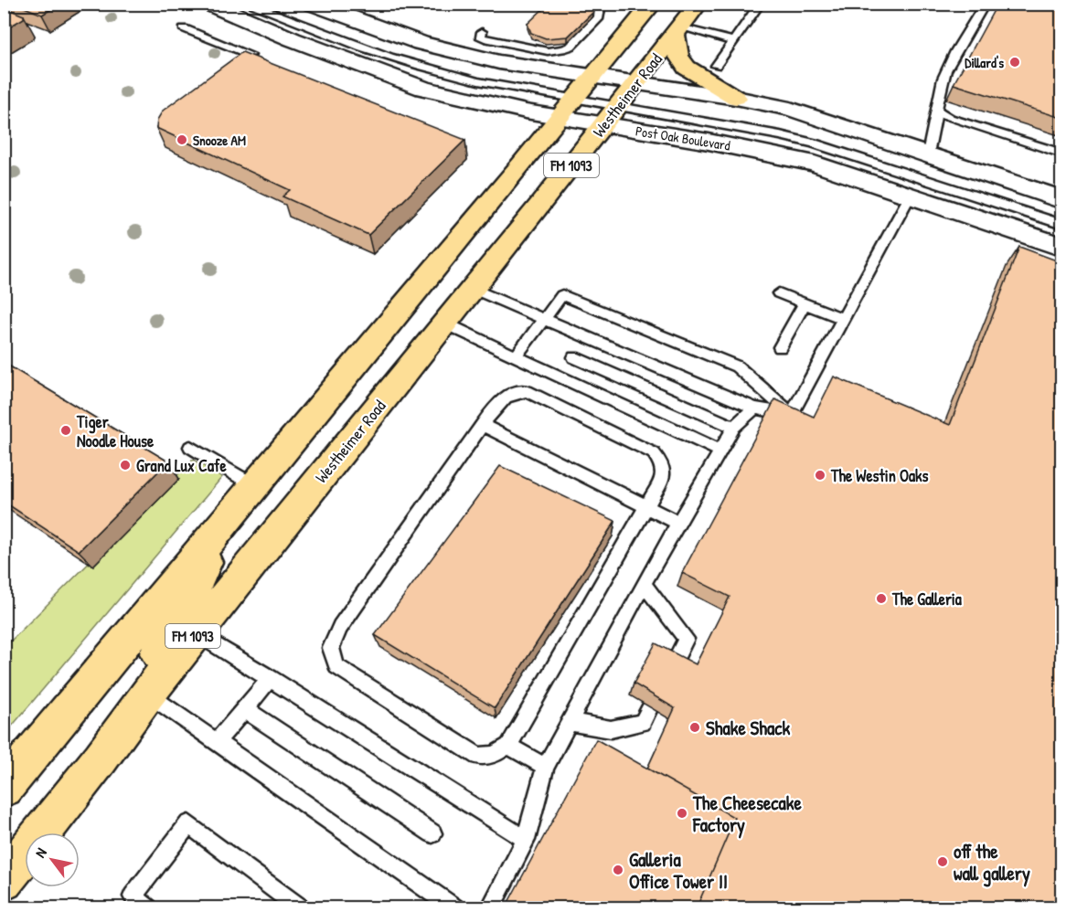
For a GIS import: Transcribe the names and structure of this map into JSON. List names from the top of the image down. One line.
{"streets":{"main road":["Westheimer Road","Post Oak Boulevard","FM 1093"]},"crossings":[["Westheimer Road","Post Oak Boulevard"],["Post Oak Boulevard","FM 1093"]],"places":["Dillard's","Snooze AM","Tiger Noodle House","Grand Lux Cafe","The Westin Oaks","The Galleria","Shake Shack","The Cheesecake Factory","off the wall gallery","Galleria Office Tower II"],"north":"top left"}
